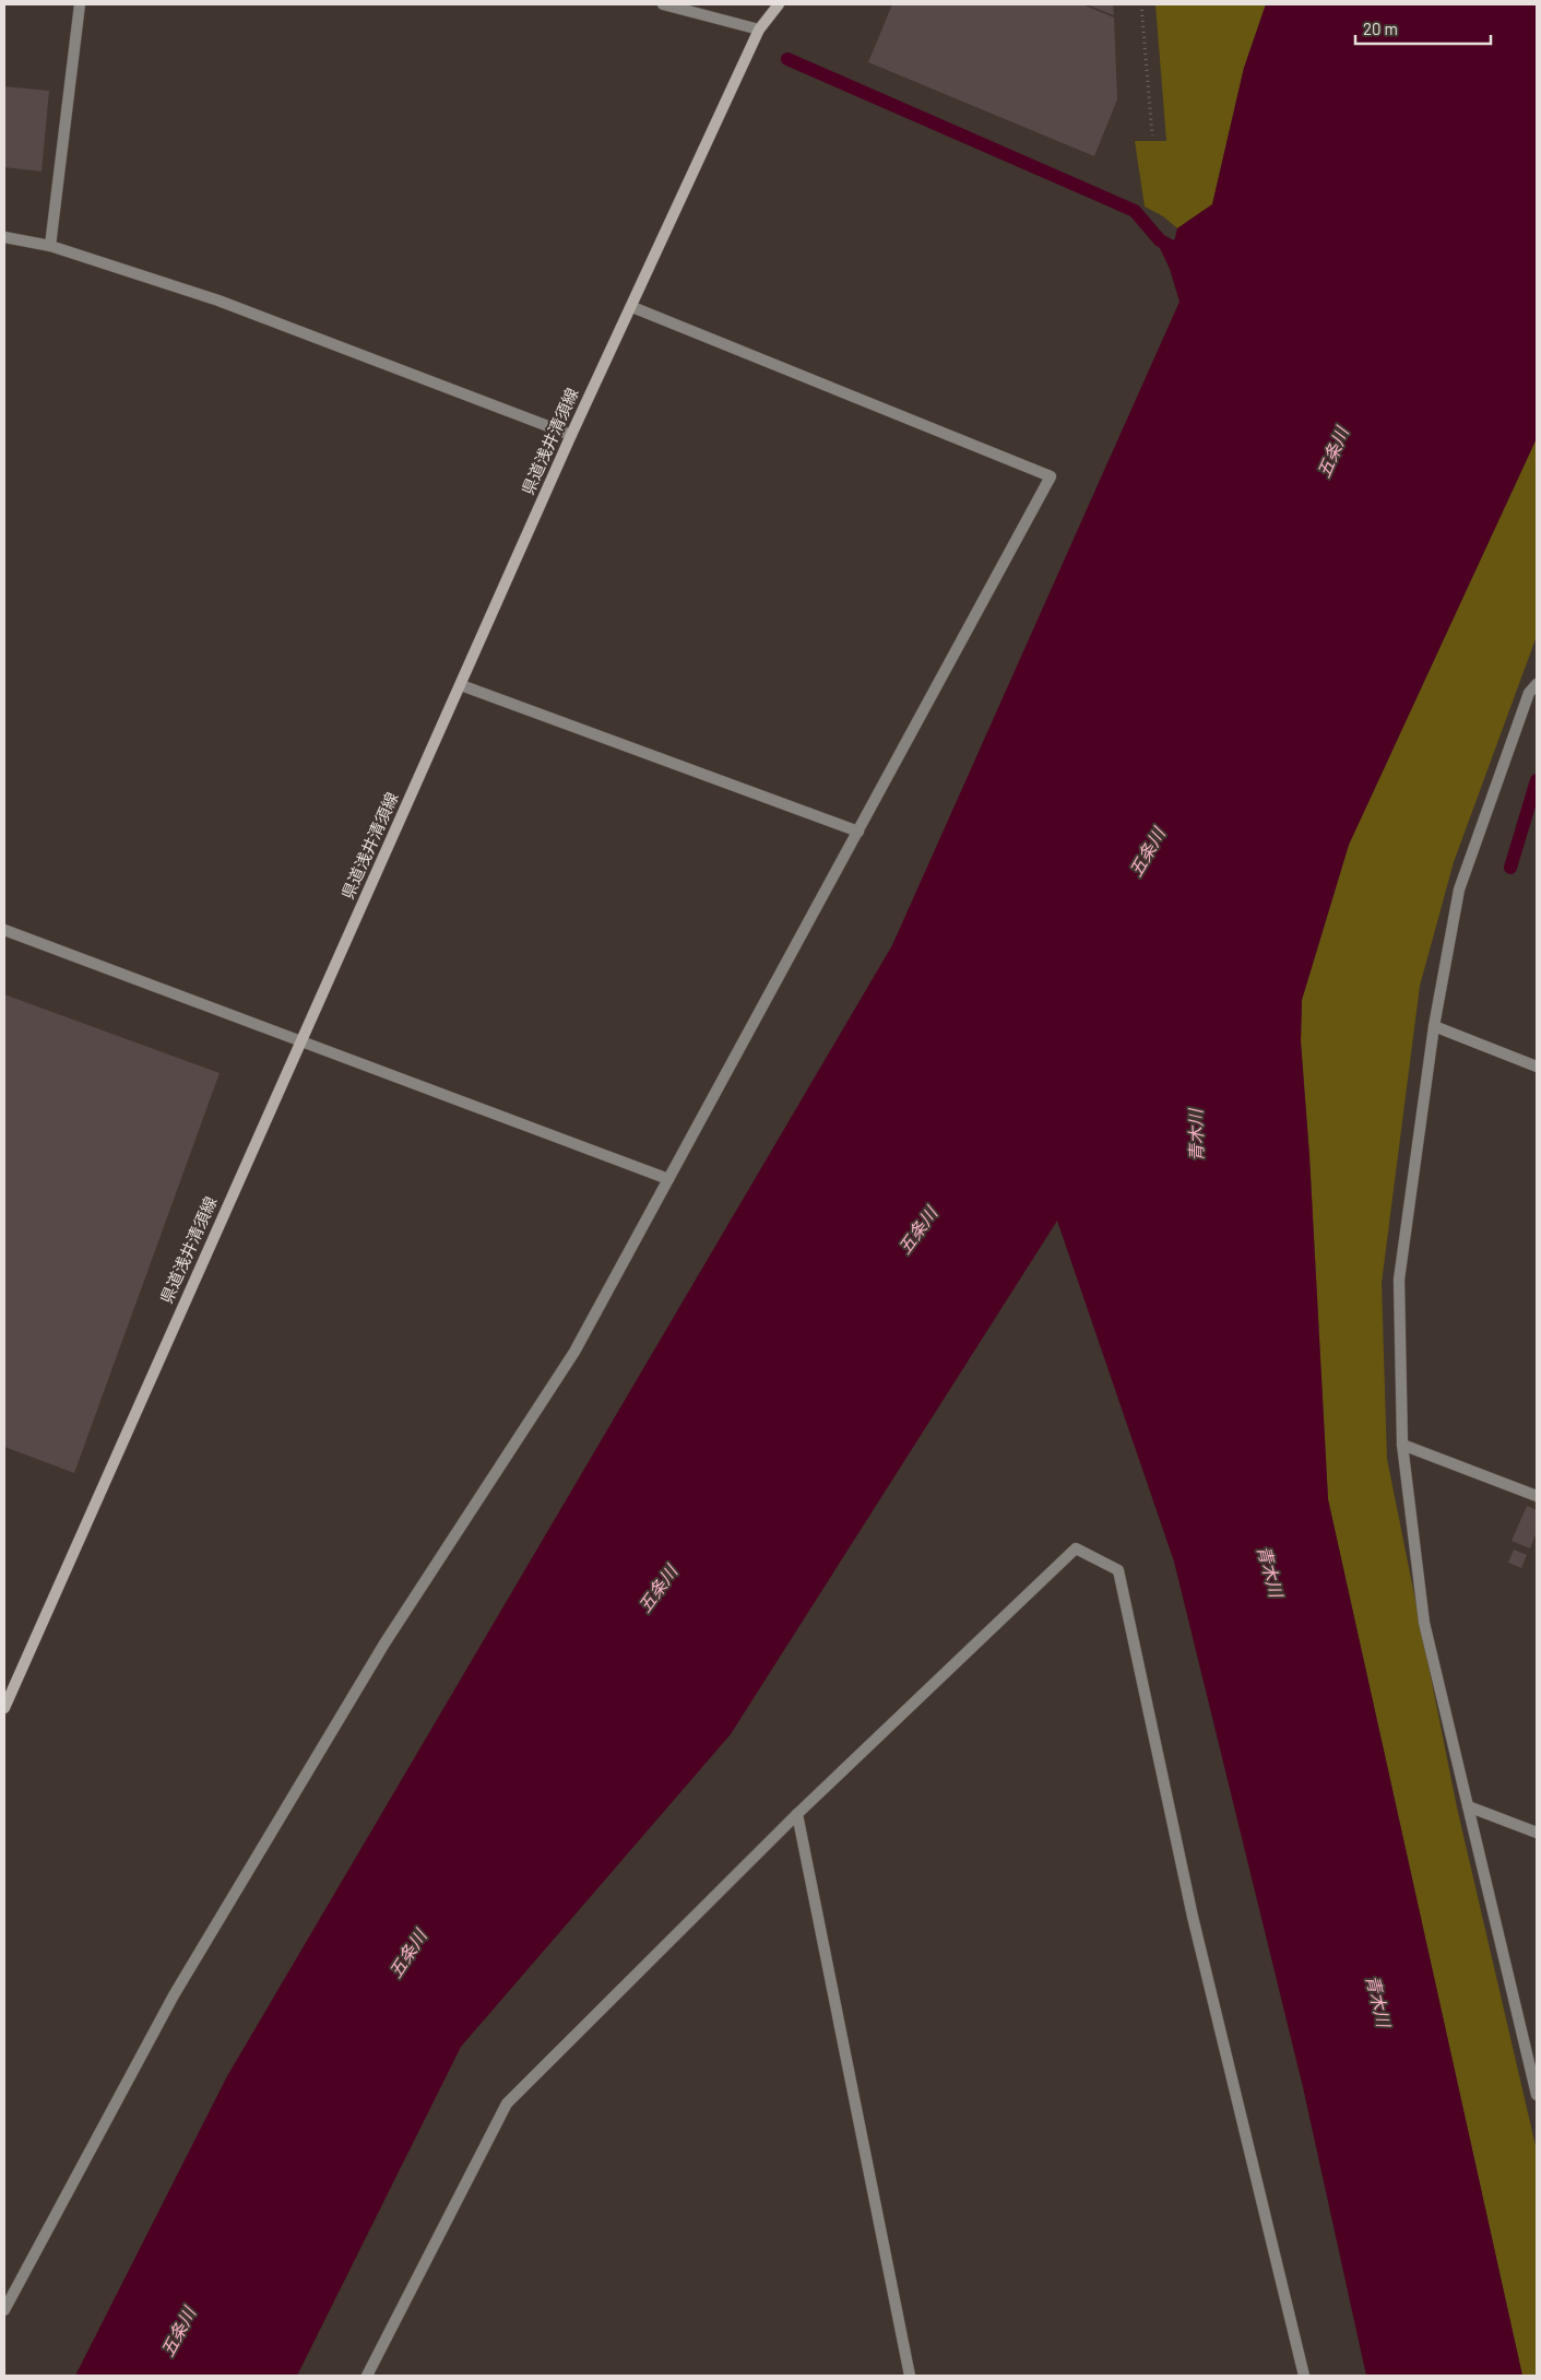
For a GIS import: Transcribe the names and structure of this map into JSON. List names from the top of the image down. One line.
{"streets":{"main road":["県道浅井清須線"]},"water":["五条川","青木川"],"scale_bar":"20 m"}
